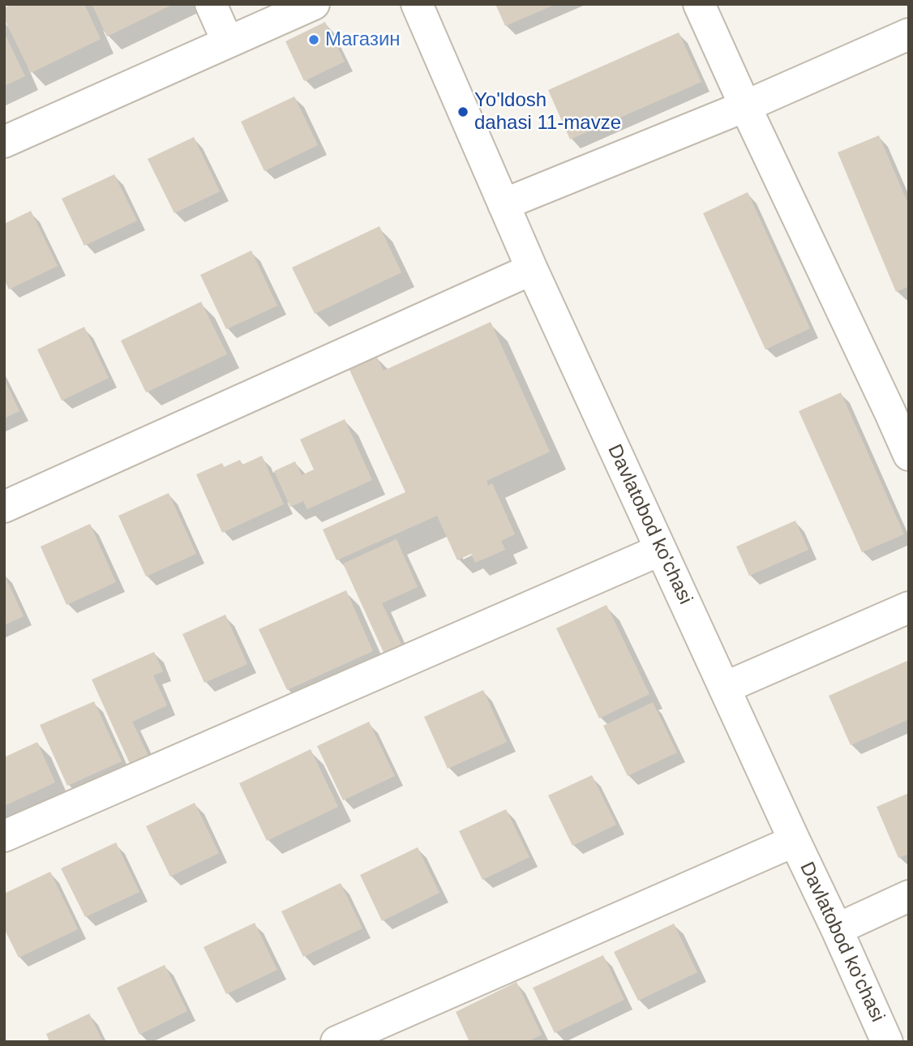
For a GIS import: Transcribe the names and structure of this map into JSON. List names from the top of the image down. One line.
{"streets":{"street":["Davlatobod ko'chasi"]},"places":["Магазин","Yo'ldosh dahasi 11-mavze"]}
